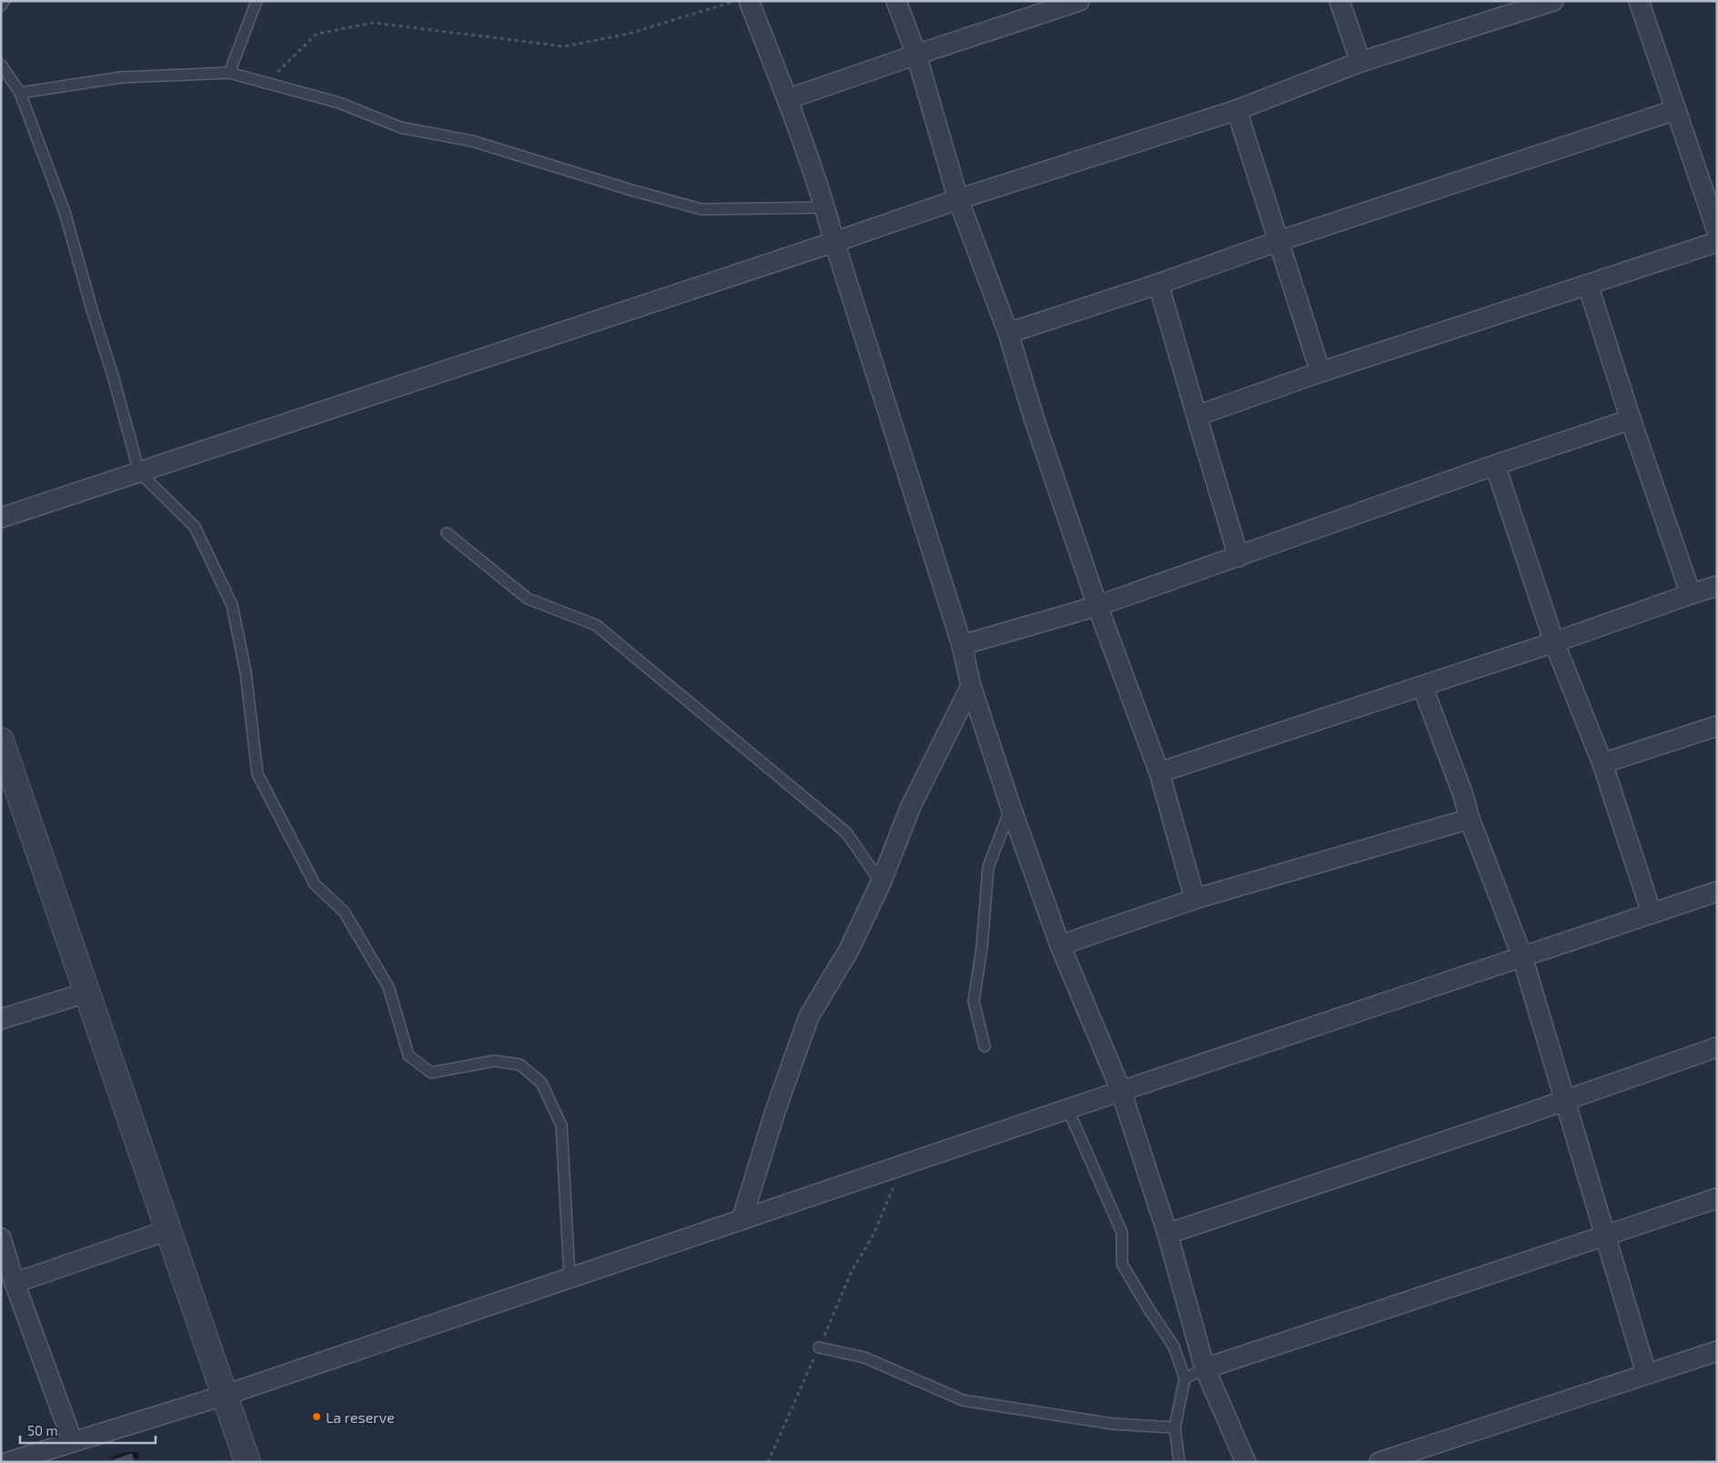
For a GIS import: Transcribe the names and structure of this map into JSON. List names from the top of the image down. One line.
{"places":["La reserve"],"scale_bar":"50 m"}
